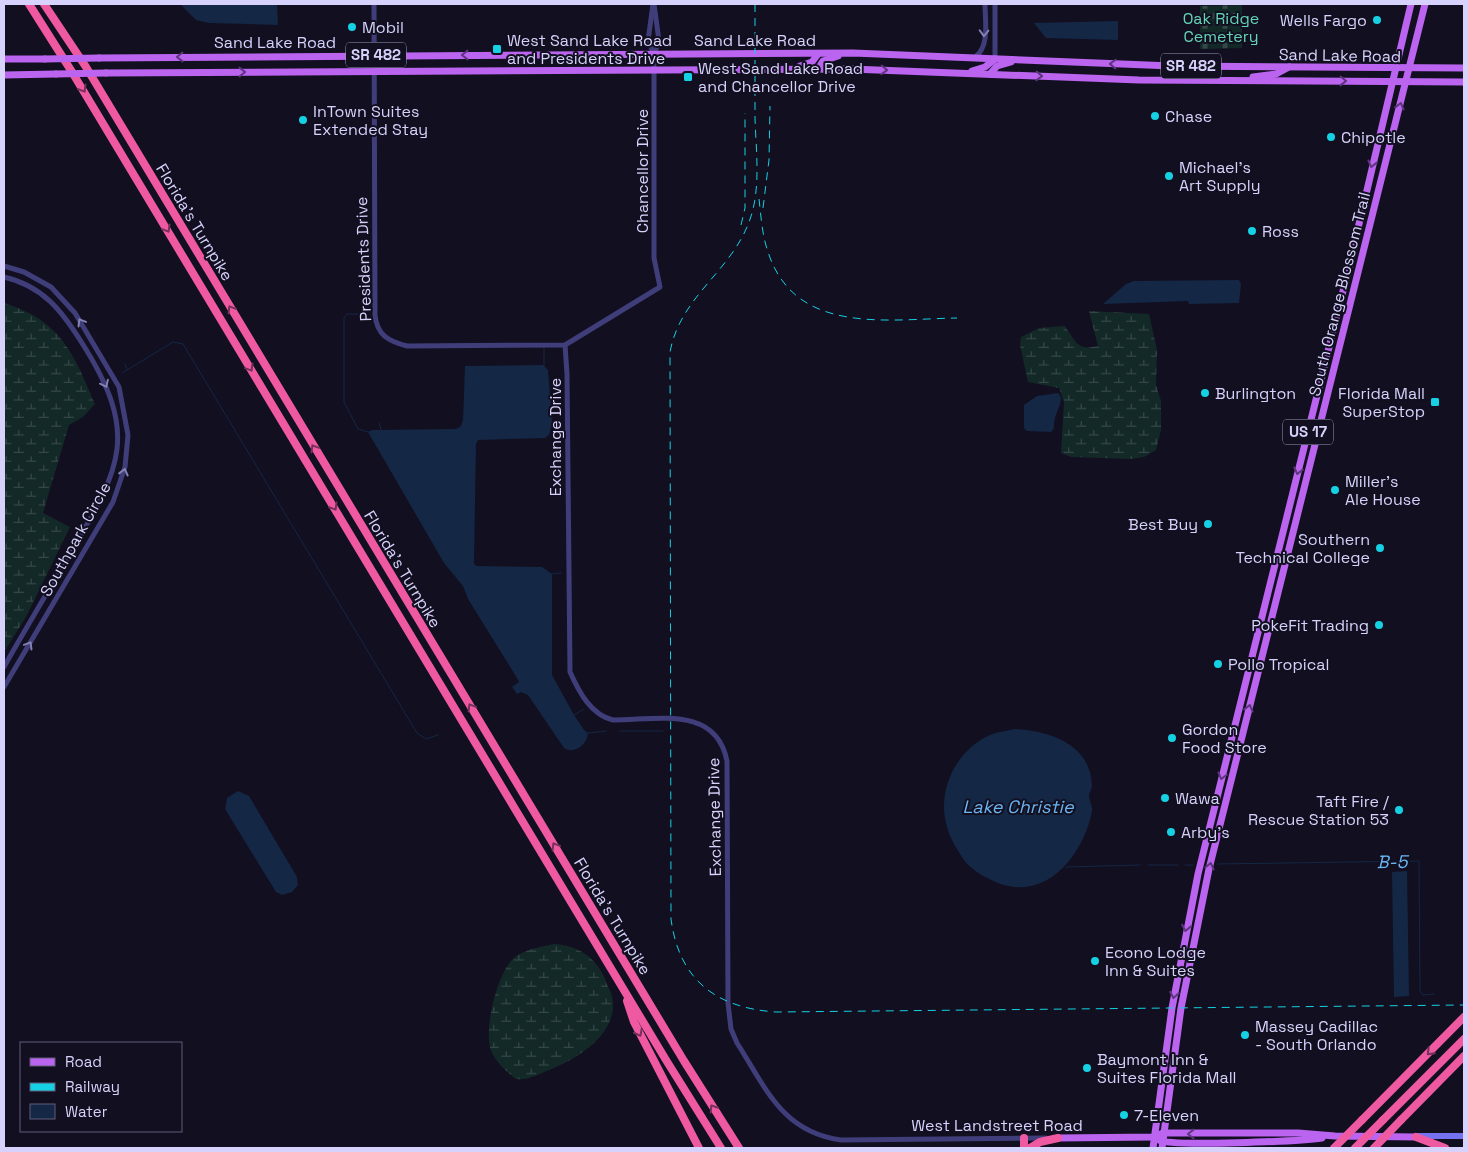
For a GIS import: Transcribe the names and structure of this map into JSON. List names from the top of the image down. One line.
{"streets":{"highway":["Florida's Turnpike"],"main road":["Sand Lake Road","SR 482","South Orange Blossom Trail","US 17","West Landstreet Road"],"street":["Chancellor Drive","Presidents Drive","Exchange Drive","Southpark Circle"]},"crossings":[["Sand Lake Road","Chancellor Drive"],["Sand Lake Road","Presidents Drive"],["Sand Lake Road","South Orange Blossom Trail"],["Chancellor Drive","Presidents Drive"],["Chancellor Drive","Exchange Drive"],["Presidents Drive","Exchange Drive"],["South Orange Blossom Trail","West Landstreet Road"],["Exchange Drive","West Landstreet Road"]],"water":["Lake Christie","B-5"],"parks":["Oak Ridge Cemetery"],"places":{"other":["Wells Fargo","Mobil","Chase","InTown Suites Extended Stay","Chipotle","Michael's Art Supply","Ross","Burlington","Miller's Ale House","Best Buy","Southern Technical College","PokeFit Trading","Pollo Tropical","Gordon Food Store","Wawa","Taft Fire / Rescue Station 53","Arby's","Econo Lodge Inn & Suites","Massey Cadillac - South Orlando","Baymont Inn & Suites Florida Mall","7-Eleven"],"transit":["West Sand Lake Road and Presidents Drive","West Sand Lake Road and Chancellor Drive","Florida Mall SuperStop"]},"legend":["Road","Railway","Water"]}
